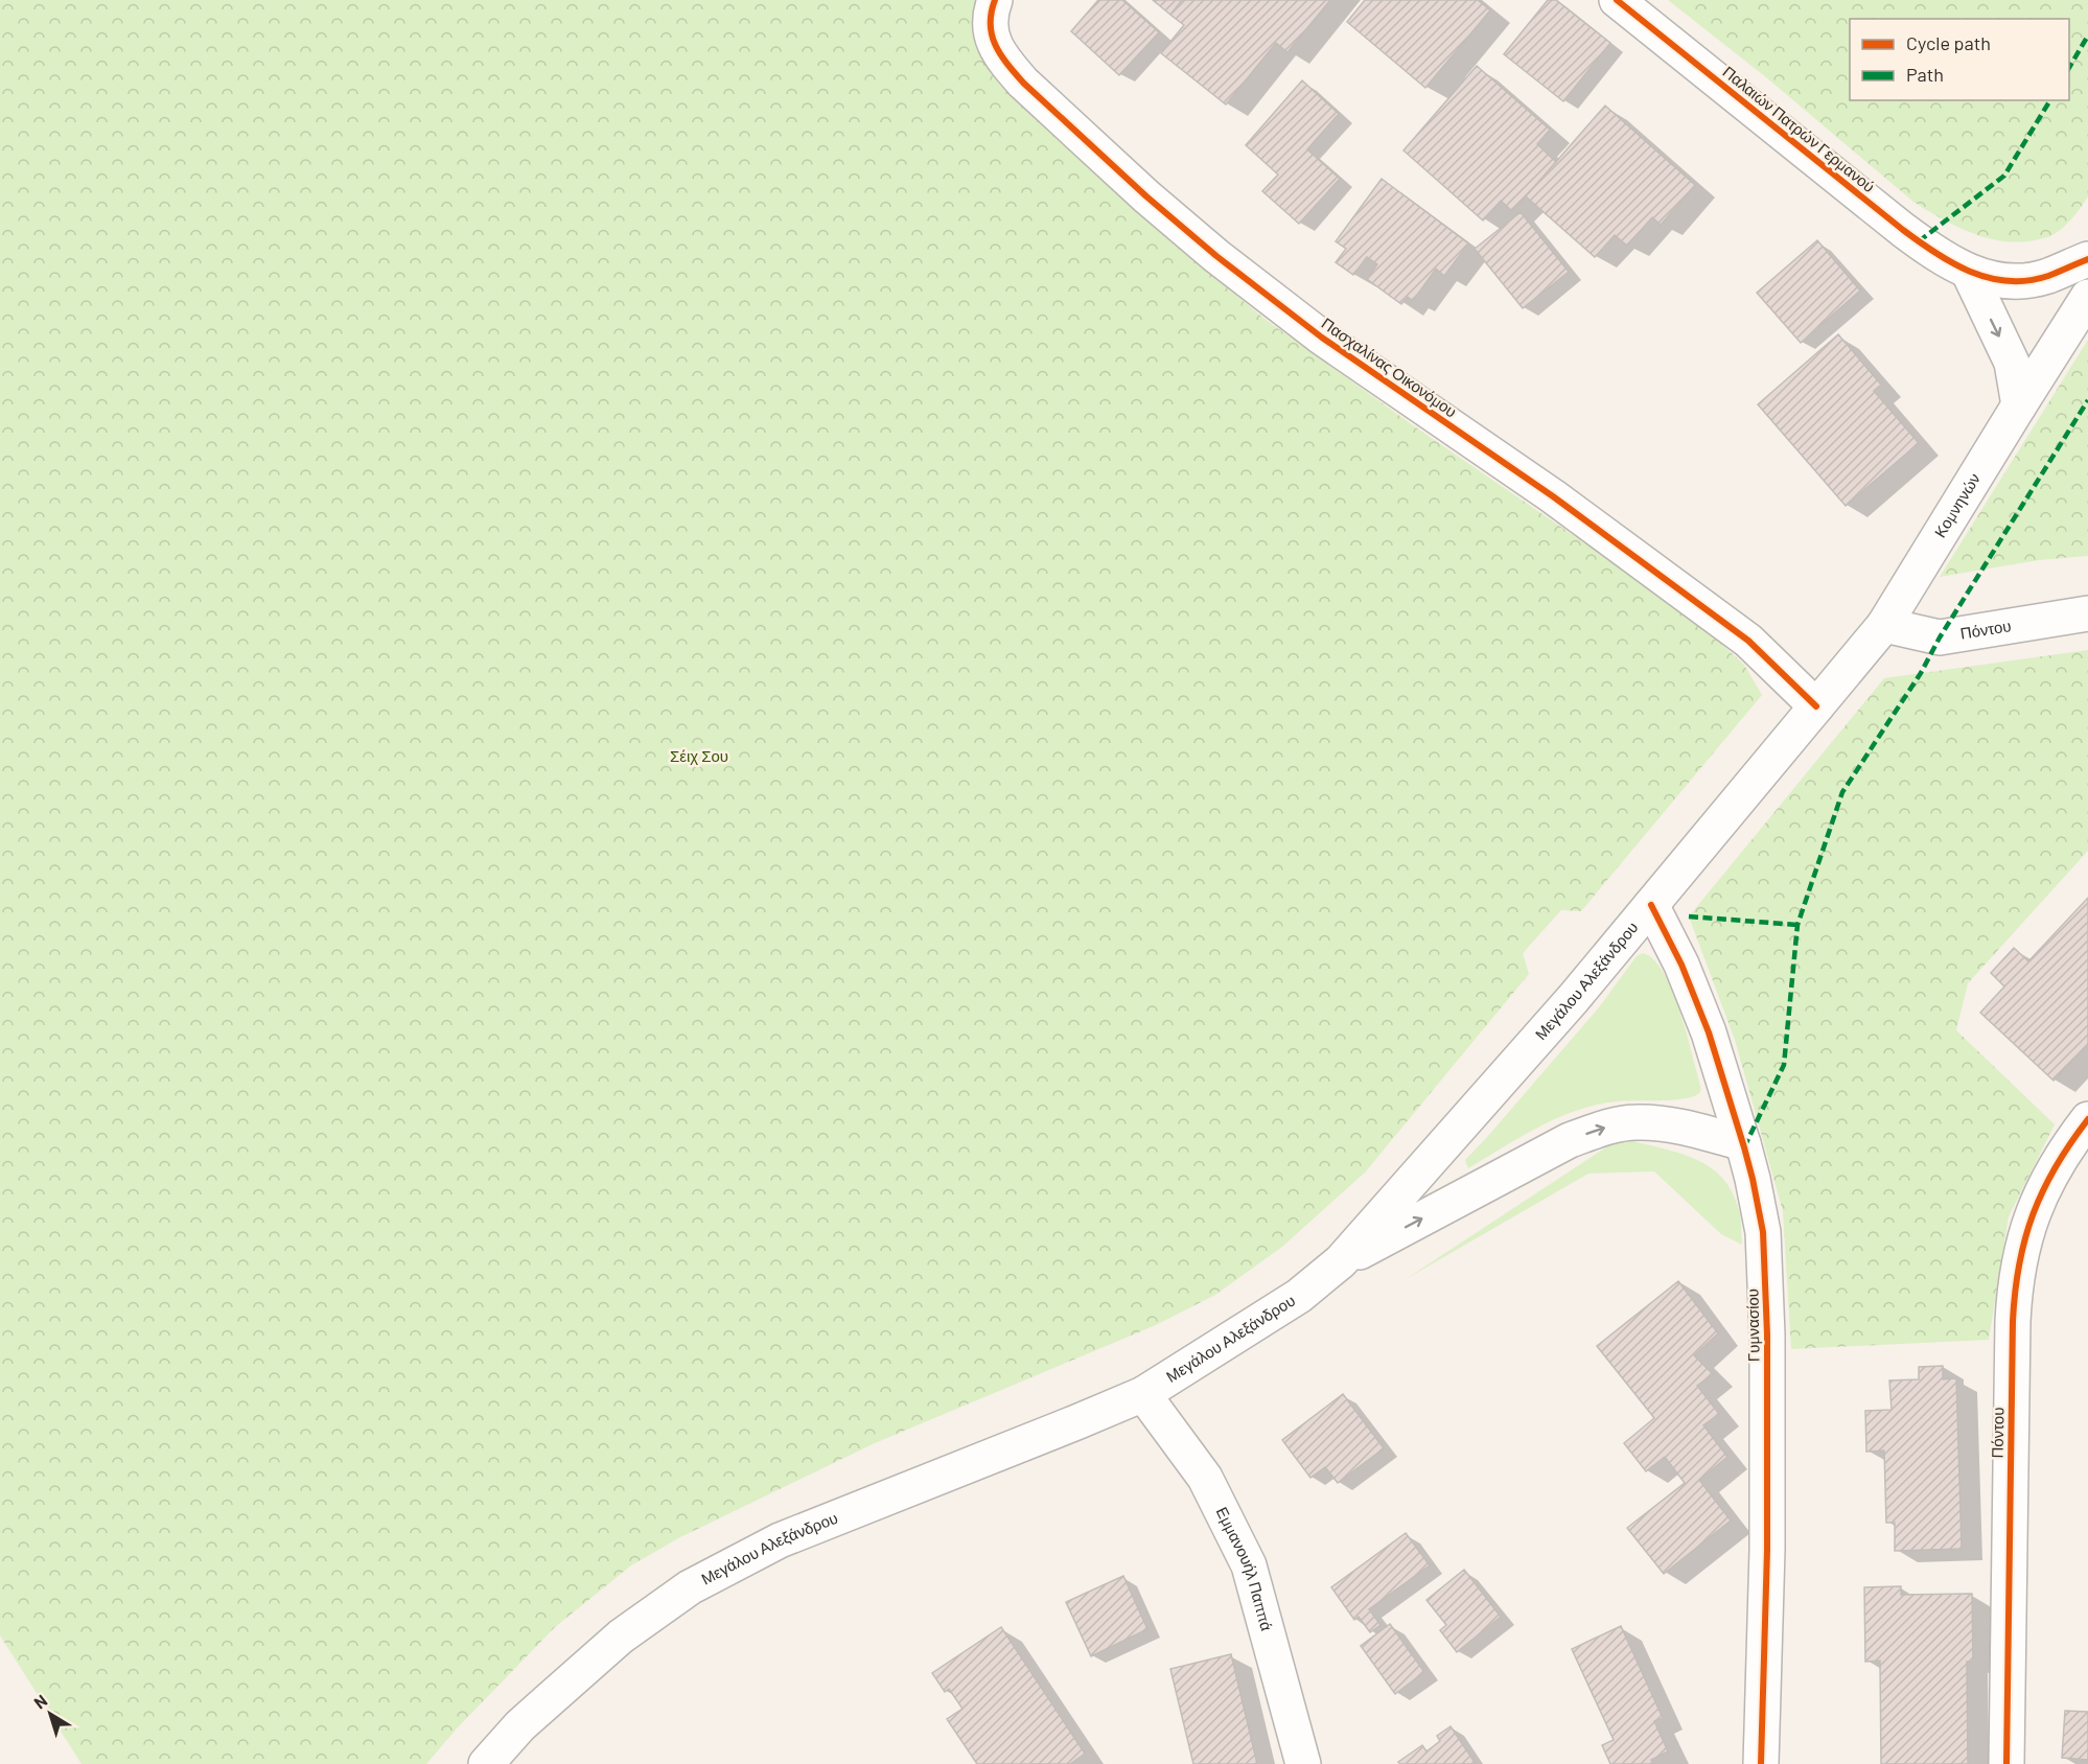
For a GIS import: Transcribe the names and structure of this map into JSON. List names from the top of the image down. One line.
{"streets":{"street":["Παλαιών Πατρών Γερμανού","Πασχαλίνας Οικονόμου","Κομνηνών","Πόντου","Μεγάλου Αλεξάνδρου","Γυμνασίου","Εμμανουήλ Παππά"]},"crossings":[["Πασχαλίνας Οικονόμου","Κομνηνών"],["Πασχαλίνας Οικονόμου","Μεγάλου Αλεξάνδρου"],["Κομνηνών","Πόντου"],["Κομνηνών","Μεγάλου Αλεξάνδρου"],["Μεγάλου Αλεξάνδρου","Γυμνασίου"],["Μεγάλου Αλεξάνδρου","Εμμανουήλ Παππά"]],"parks":["Σέιχ Σου"],"legend":["Cycle path","Path"],"north":"top left"}
